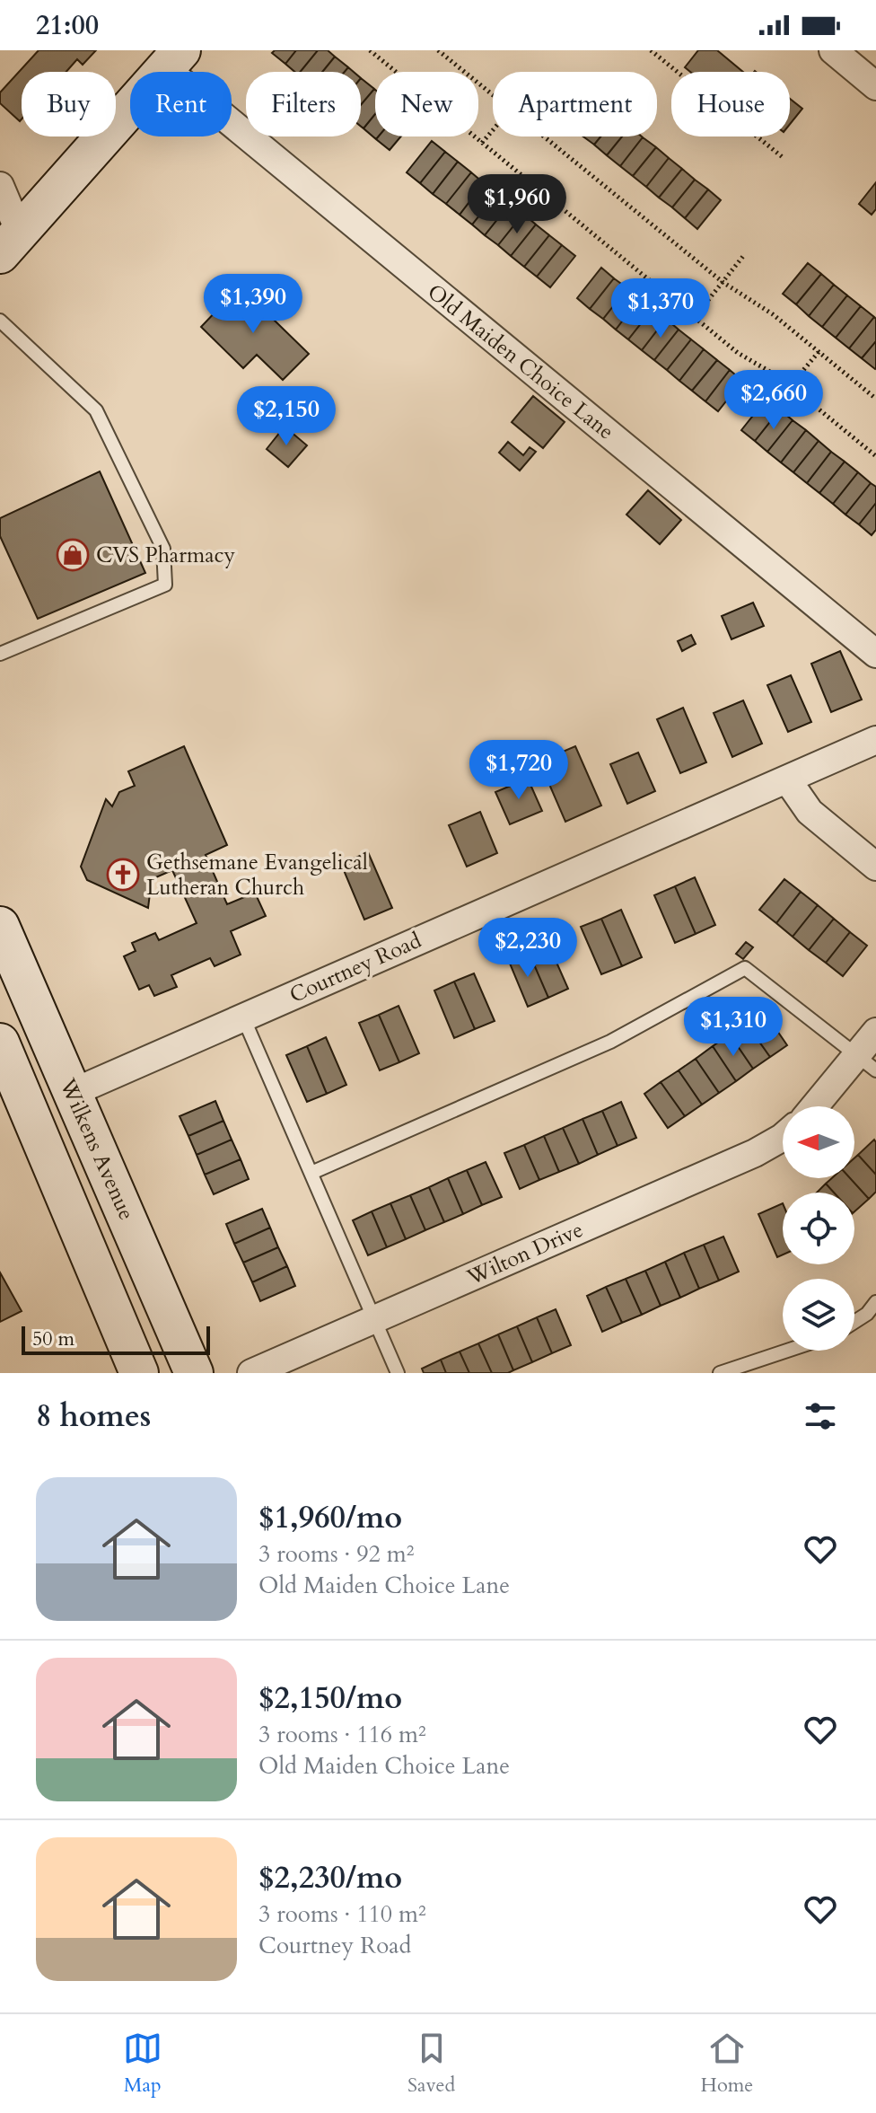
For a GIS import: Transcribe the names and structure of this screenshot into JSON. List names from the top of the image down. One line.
{"streets":{"main road":["Wilkens Avenue"],"street":["Old Maiden Choice Lane","Courtney Road","Wilton Drive"]},"crossings":[["Courtney Road","Wilkens Avenue"]],"places":{"shop":["CVS Pharmacy"],"church":["Gethsemane Evangelical Lutheran Church"]},"scale_bar":"50 m","north":"left","page":{"status":"21:00","chip":["Buy","Rent","Filters","New","Apartment","House"],"price":["$1,960","$1,390","$1,370","$2,660","$2,150","$1,720","$2,230","$1,310"],"scale":"50 m","heading":"8 homes","list":[{"name":"$1,960/mo","note":"3 rooms · 92 m² · Old Maiden Choice Lane"},{"name":"$2,150/mo","note":"3 rooms · 116 m² · Old Maiden Choice Lane"},{"name":"$2,230/mo","note":"3 rooms · 110 m² · Courtney Road"}],"tabs":["Map","Saved","Home"]}}
